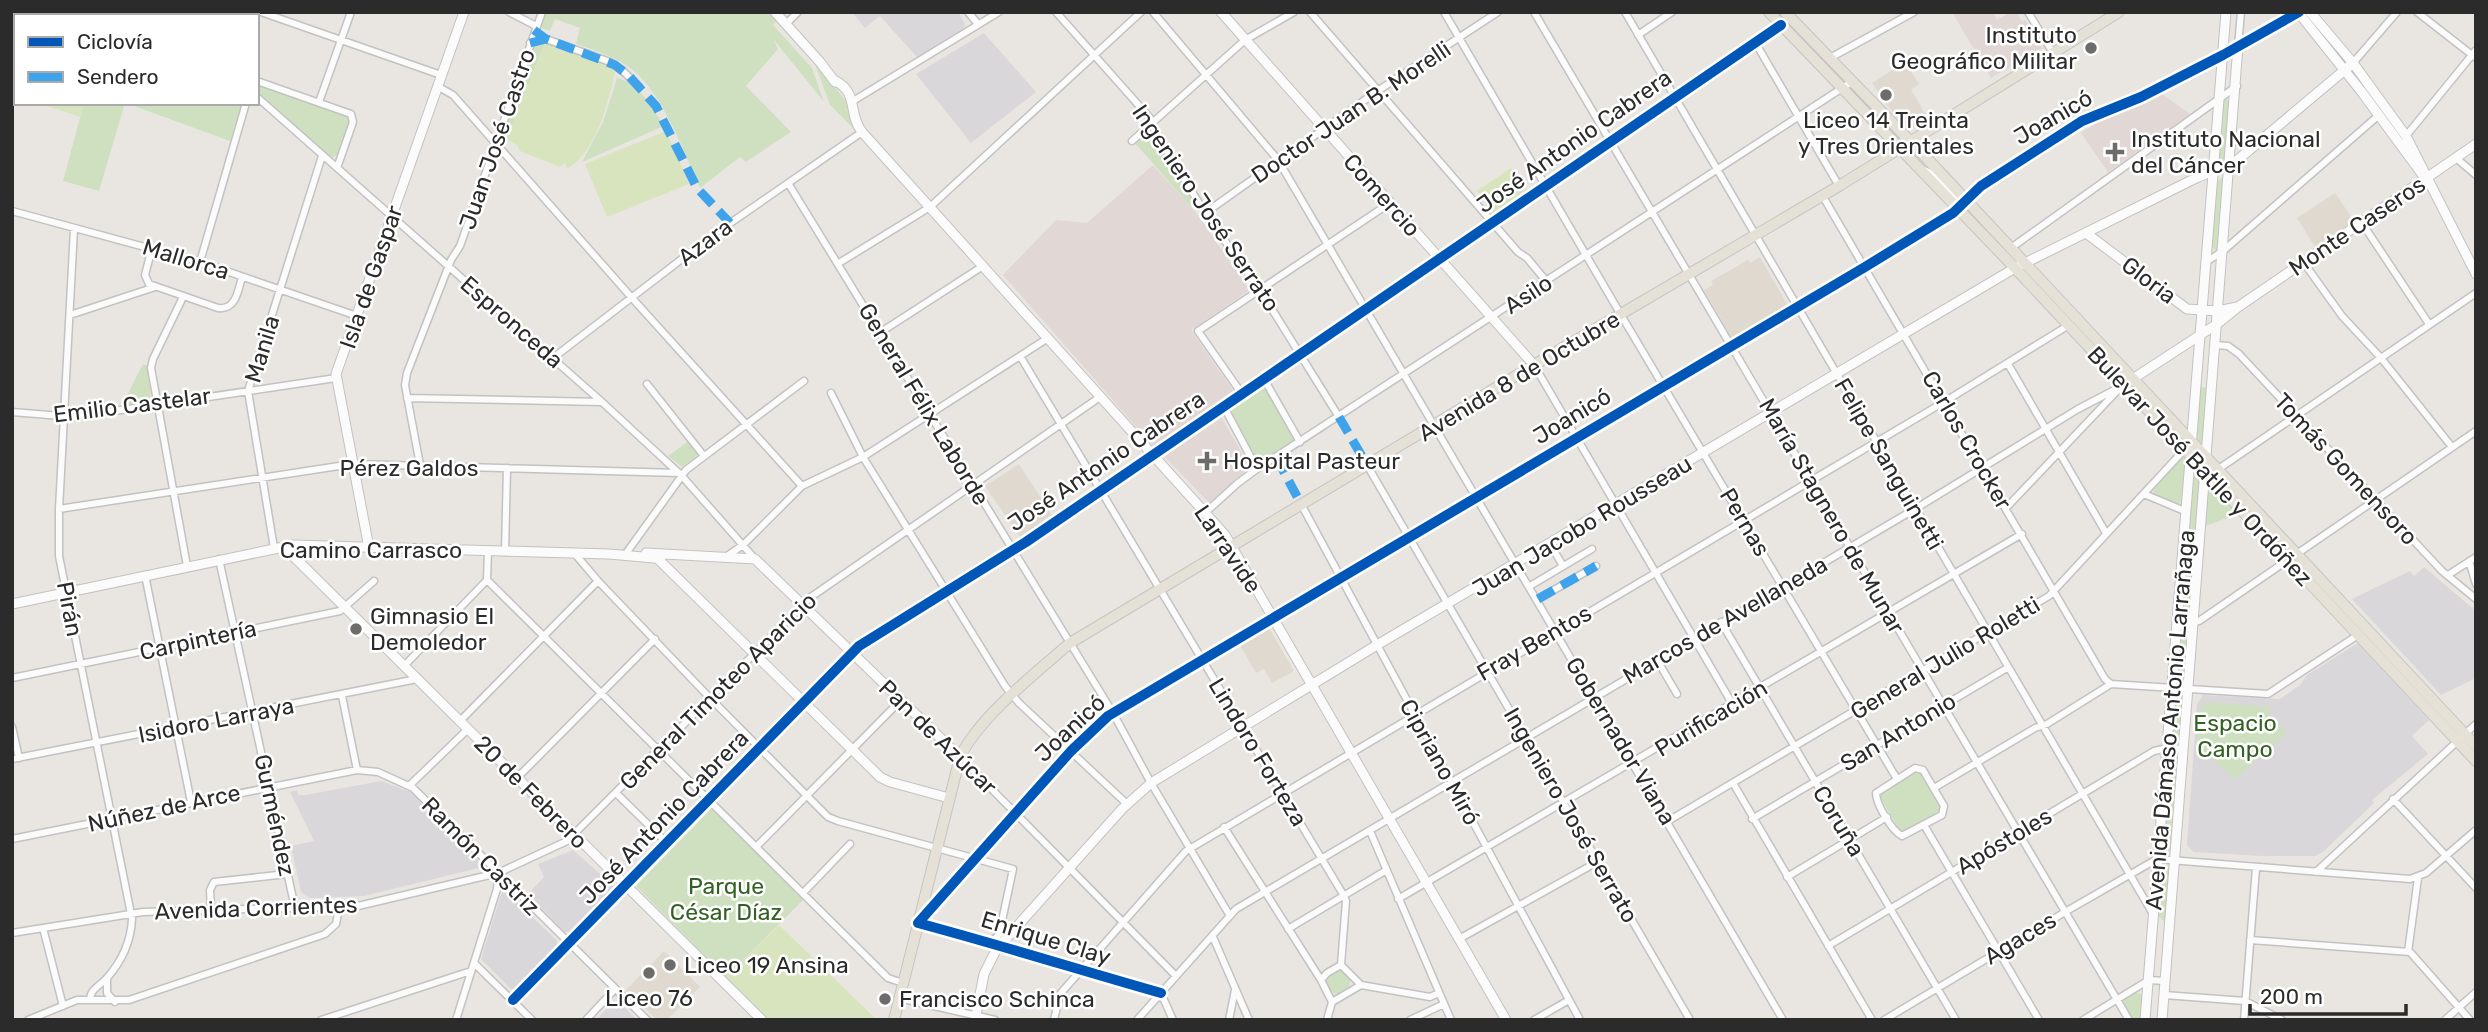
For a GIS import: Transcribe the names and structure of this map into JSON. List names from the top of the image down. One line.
{"streets":{"main road":["Avenida 8 de Octubre","Bulevar José Batlle y Ordóñez"],"street":["Doctor Juan B. Morelli","Joanicó","Juan José Castro","José Antonio Cabrera","Comercio","Ingeniero José Serrato","Monte Caseros","Azara","Mallorca","Isla de Gaspar","Gloria","Asilo","Espronceda","Manila","General Félix Laborde","Emilio Castelar","Carlos Crocker","Felipe Sanguinetti","Pérez Galdos","Tomás Gomensoro","María Stagnero de Munar","Pernas","Juan Jacobo Rousseau","Larravide","Camino Carrasco","Pirán","Marcos de Avellaneda","Carpintería","Fray Bentos","General Julio Roletti","General Timoteo Aparicio","Purificación","Isidoro Larraya","Avenida Dámaso Antonio Larrañaga","San Antonio","Pan de Azúcar","Gobernador Viana","Lindoro Forteza","Cipriano Miró","20 de Febrero","Núñez de Arce","Gurméndez","Coruña","Apóstoles","Ramón Castriz","Avenida Corrientes","Enrique Clay","Agaces"]},"crossings":[["Doctor Juan B. Morelli","Comercio"],["Doctor Juan B. Morelli","Ingeniero José Serrato"],["Doctor Juan B. Morelli","Pernas"],["Doctor Juan B. Morelli","Gobernador Viana"],["Joanicó","Comercio"],["Joanicó","Ingeniero José Serrato"],["Joanicó","Avenida 8 de Octubre"],["Joanicó","General Félix Laborde"],["Joanicó","Carlos Crocker"],["Joanicó","Felipe Sanguinetti"],["Joanicó","Bulevar José Batlle y Ordóñez"],["Joanicó","María Stagnero de Munar"],["Joanicó","Pernas"],["Joanicó","Larravide"],["Joanicó","Avenida Dámaso Antonio Larrañaga"],["Joanicó","Pan de Azúcar"],["Joanicó","Gobernador Viana"],["Joanicó","Lindoro Forteza"],["Joanicó","Cipriano Miró"],["Joanicó","Enrique Clay"],["Juan José Castro","Espronceda"],["Juan José Castro","Pérez Galdos"],["José Antonio Cabrera","Comercio"],["José Antonio Cabrera","Ingeniero José Serrato"],["José Antonio Cabrera","General Félix Laborde"],["José Antonio Cabrera","Felipe Sanguinetti"],["José Antonio Cabrera","Bulevar José Batlle y Ordóñez"],["José Antonio Cabrera","María Stagnero de Munar"],["José Antonio Cabrera","Pernas"],["José Antonio Cabrera","Larravide"],["José Antonio Cabrera","Pan de Azúcar"],["José Antonio Cabrera","Gobernador Viana"],["José Antonio Cabrera","Lindoro Forteza"],["José Antonio Cabrera","20 de Febrero"],["José Antonio Cabrera","Ramón Castriz"],["Comercio","Asilo"],["Comercio","Avenida 8 de Octubre"],["Comercio","Juan Jacobo Rousseau"],["Comercio","Marcos de Avellaneda"],["Comercio","Fray Bentos"],["Comercio","Purificación"],["Ingeniero José Serrato","Asilo"],["Ingeniero José Serrato","Avenida 8 de Octubre"],["Ingeniero José Serrato","Juan Jacobo Rousseau"],["Ingeniero José Serrato","Marcos de Avellaneda"],["Ingeniero José Serrato","Fray Bentos"],["Ingeniero José Serrato","Purificación"],["Monte Caseros","Gloria"],["Monte Caseros","Carlos Crocker"],["Monte Caseros","Bulevar José Batlle y Ordóñez"],["Monte Caseros","Marcos de Avellaneda"],["Monte Caseros","Avenida Dámaso Antonio Larrañaga"],["Azara","Espronceda"],["Azara","General Félix Laborde"],["Azara","Larravide"],["Mallorca","Isla de Gaspar"],["Mallorca","Manila"],["Mallorca","Pirán"],["Isla de Gaspar","Espronceda"],["Isla de Gaspar","Emilio Castelar"],["Isla de Gaspar","Pérez Galdos"],["Isla de Gaspar","Camino Carrasco"],["Gloria","Juan Jacobo Rousseau"],["Gloria","Avenida Dámaso Antonio Larrañaga"],["Asilo","Felipe Sanguinetti"],["Asilo","Bulevar José Batlle y Ordóñez"],["Asilo","María Stagnero de Munar"],["Asilo","Pernas"],["Asilo","Larravide"],["Asilo","Gobernador Viana"],["Espronceda","Manila"],["Espronceda","Pérez Galdos"],["Espronceda","Camino Carrasco"],["Espronceda","Pan de Azúcar"],["Manila","Emilio Castelar"],["Manila","Pérez Galdos"],["Manila","Camino Carrasco"],["Manila","20 de Febrero"],["Avenida 8 de Octubre","General Félix Laborde"],["Avenida 8 de Octubre","Carlos Crocker"],["Avenida 8 de Octubre","Felipe Sanguinetti"],["Avenida 8 de Octubre","Bulevar José Batlle y Ordóñez"],["Avenida 8 de Octubre","María Stagnero de Munar"],["Avenida 8 de Octubre","Pernas"],["Avenida 8 de Octubre","Larravide"],["Avenida 8 de Octubre","Pan de Azúcar"],["Avenida 8 de Octubre","Gobernador Viana"],["Avenida 8 de Octubre","Lindoro Forteza"],["Avenida 8 de Octubre","Cipriano Miró"],["Avenida 8 de Octubre","Enrique Clay"],["General Félix Laborde","Juan Jacobo Rousseau"],["General Félix Laborde","Marcos de Avellaneda"],["General Félix Laborde","Fray Bentos"],["General Félix Laborde","General Timoteo Aparicio"],["Emilio Castelar","Pirán"],["Carlos Crocker","Juan Jacobo Rousseau"],["Carlos Crocker","Marcos de Avellaneda"],["Carlos Crocker","Fray Bentos"],["Carlos Crocker","General Julio Roletti"],["Carlos Crocker","Purificación"],["Felipe Sanguinetti","Juan Jacobo Rousseau"],["Felipe Sanguinetti","Marcos de Avellaneda"],["Felipe Sanguinetti","Fray Bentos"],["Felipe Sanguinetti","General Julio Roletti"],["Felipe Sanguinetti","Purificación"],["Felipe Sanguinetti","Avenida Dámaso Antonio Larrañaga"],["Felipe Sanguinetti","San Antonio"],["Felipe Sanguinetti","Apóstoles"],["Felipe Sanguinetti","Agaces"],["Bulevar José Batlle y Ordóñez","Juan Jacobo Rousseau"],["Bulevar José Batlle y Ordóñez","Marcos de Avellaneda"],["Bulevar José Batlle y Ordóñez","Fray Bentos"],["Bulevar José Batlle y Ordóñez","General Julio Roletti"],["Bulevar José Batlle y Ordóñez","Avenida Dámaso Antonio Larrañaga"],["Pérez Galdos","Pirán"],["María Stagnero de Munar","Juan Jacobo Rousseau"],["María Stagnero de Munar","Marcos de Avellaneda"],["María Stagnero de Munar","Fray Bentos"],["María Stagnero de Munar","General Julio Roletti"],["María Stagnero de Munar","Purificación"],["María Stagnero de Munar","San Antonio"],["María Stagnero de Munar","Apóstoles"],["María Stagnero de Munar","Agaces"],["Pernas","Juan Jacobo Rousseau"],["Pernas","Marcos de Avellaneda"],["Pernas","Fray Bentos"],["Pernas","General Julio Roletti"],["Pernas","Purificación"],["Pernas","San Antonio"],["Juan Jacobo Rousseau","Larravide"],["Juan Jacobo Rousseau","Avenida Dámaso Antonio Larrañaga"],["Juan Jacobo Rousseau","Pan de Azúcar"],["Juan Jacobo Rousseau","Gobernador Viana"],["Juan Jacobo Rousseau","Lindoro Forteza"],["Juan Jacobo Rousseau","Cipriano Miró"],["Juan Jacobo Rousseau","Enrique Clay"],["Larravide","Marcos de Avellaneda"],["Larravide","Fray Bentos"],["Larravide","General Timoteo Aparicio"],["Larravide","Purificación"],["Camino Carrasco","Pirán"],["Camino Carrasco","General Timoteo Aparicio"],["Camino Carrasco","Pan de Azúcar"],["Camino Carrasco","20 de Febrero"],["Camino Carrasco","Gurméndez"],["Pirán","Carpintería"],["Pirán","Isidoro Larraya"],["Pirán","Núñez de Arce"],["Pirán","Avenida Corrientes"],["Marcos de Avellaneda","Pan de Azúcar"],["Marcos de Avellaneda","Gobernador Viana"],["Marcos de Avellaneda","Lindoro Forteza"],["Marcos de Avellaneda","Cipriano Miró"],["Marcos de Avellaneda","Coruña"],["Marcos de Avellaneda","Enrique Clay"],["Carpintería","20 de Febrero"],["Carpintería","Gurméndez"],["Fray Bentos","Pan de Azúcar"],["Fray Bentos","Gobernador Viana"],["Fray Bentos","Lindoro Forteza"],["Fray Bentos","Cipriano Miró"],["Fray Bentos","Enrique Clay"],["General Julio Roletti","Avenida Dámaso Antonio Larrañaga"],["General Julio Roletti","Gobernador Viana"],["General Julio Roletti","Coruña"],["General Timoteo Aparicio","Pan de Azúcar"],["General Timoteo Aparicio","Lindoro Forteza"],["General Timoteo Aparicio","20 de Febrero"],["General Timoteo Aparicio","Ramón Castriz"],["General Timoteo Aparicio","Avenida Corrientes"],["Purificación","Gobernador Viana"],["Purificación","Cipriano Miró"],["Purificación","Coruña"],["Isidoro Larraya","20 de Febrero"],["Isidoro Larraya","Gurméndez"],["Avenida Dámaso Antonio Larrañaga","Apóstoles"],["Avenida Dámaso Antonio Larrañaga","Agaces"],["San Antonio","Coruña"],["Núñez de Arce","Gurméndez"],["Núñez de Arce","Ramón Castriz"],["Gurméndez","Avenida Corrientes"],["Coruña","Apóstoles"],["Coruña","Agaces"],["Ramón Castriz","Avenida Corrientes"]],"parks":["Espacio Campo","Parque César Díaz"],"places":{"other":["Instituto Geográfico Militar","Liceo 14 Treinta y Tres Orientales","Gimnasio El Demoledor","Liceo 19 Ansina","Liceo 76","Francisco Schinca"],"health":["Instituto Nacional del Cáncer","Hospital Pasteur"]},"legend":["Ciclovía","Sendero"],"scale_bar":"200 m"}
